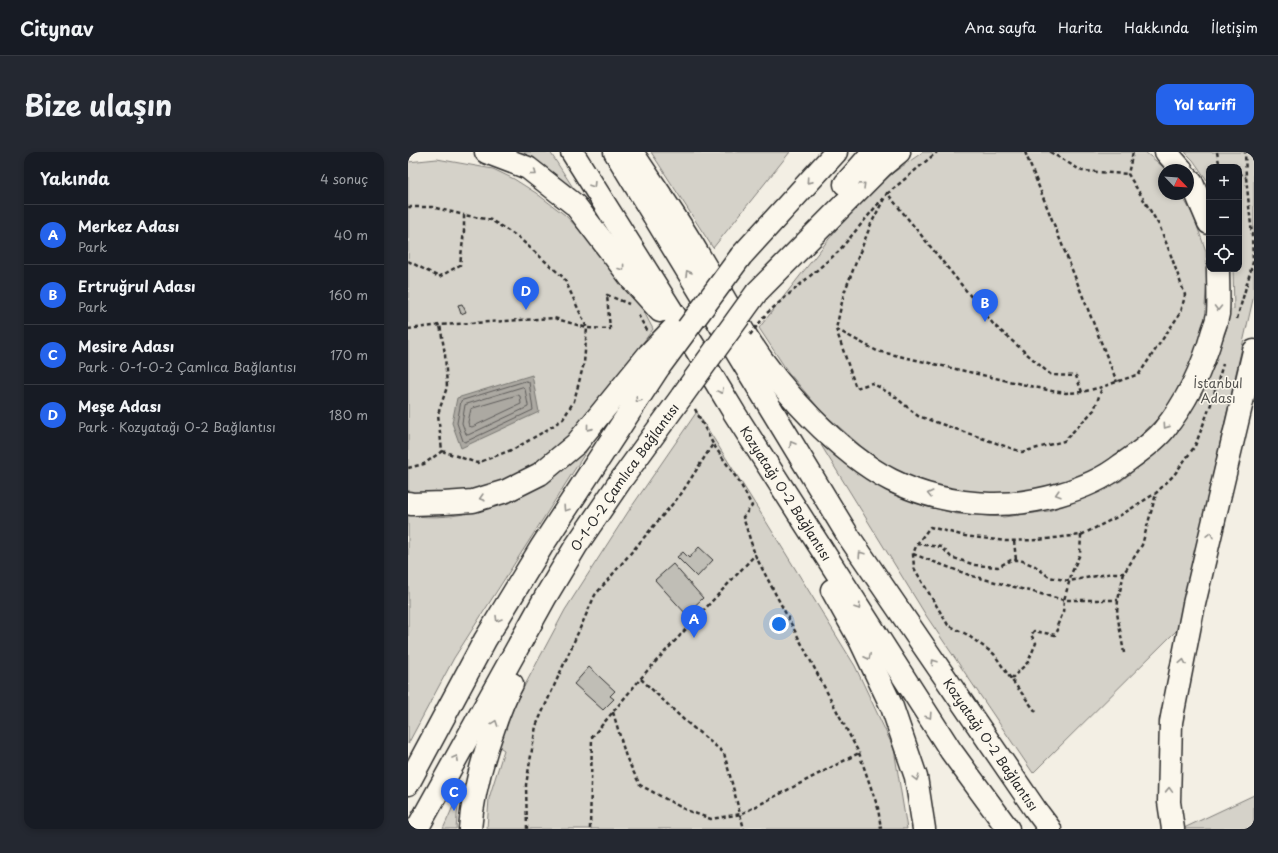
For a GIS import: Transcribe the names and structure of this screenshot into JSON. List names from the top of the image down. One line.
{"streets":{"highway":["O-1-O-2 Çamlıca Bağlantısı","Kozyatağı O-2 Bağlantısı"]},"parks":["İstanbul Adası"],"north":"bottom right","page":{"header":"Citynav","nav":["Ana sayfa","Harita","Hakkında","İletişim"],"title":"Bize ulaşın","buttons":"Yol tarifi","heading":["Yakında","4 sonuç"],"map_buttons":["+","−"],"list":[{"mark":"A","name":"Merkez Adası","note":"Park","value":"40 m"},{"mark":"B","name":"Ertruğrul Adası","note":"Park","value":"160 m"},{"mark":"C","name":"Mesire Adası","note":"Park · O-1-O-2 Çamlıca Bağlantısı","value":"170 m"},{"mark":"D","name":"Meşe Adası","note":"Park · Kozyatağı O-2 Bağlantısı","value":"180 m"}],"pins":["D","B","A","C"]}}
